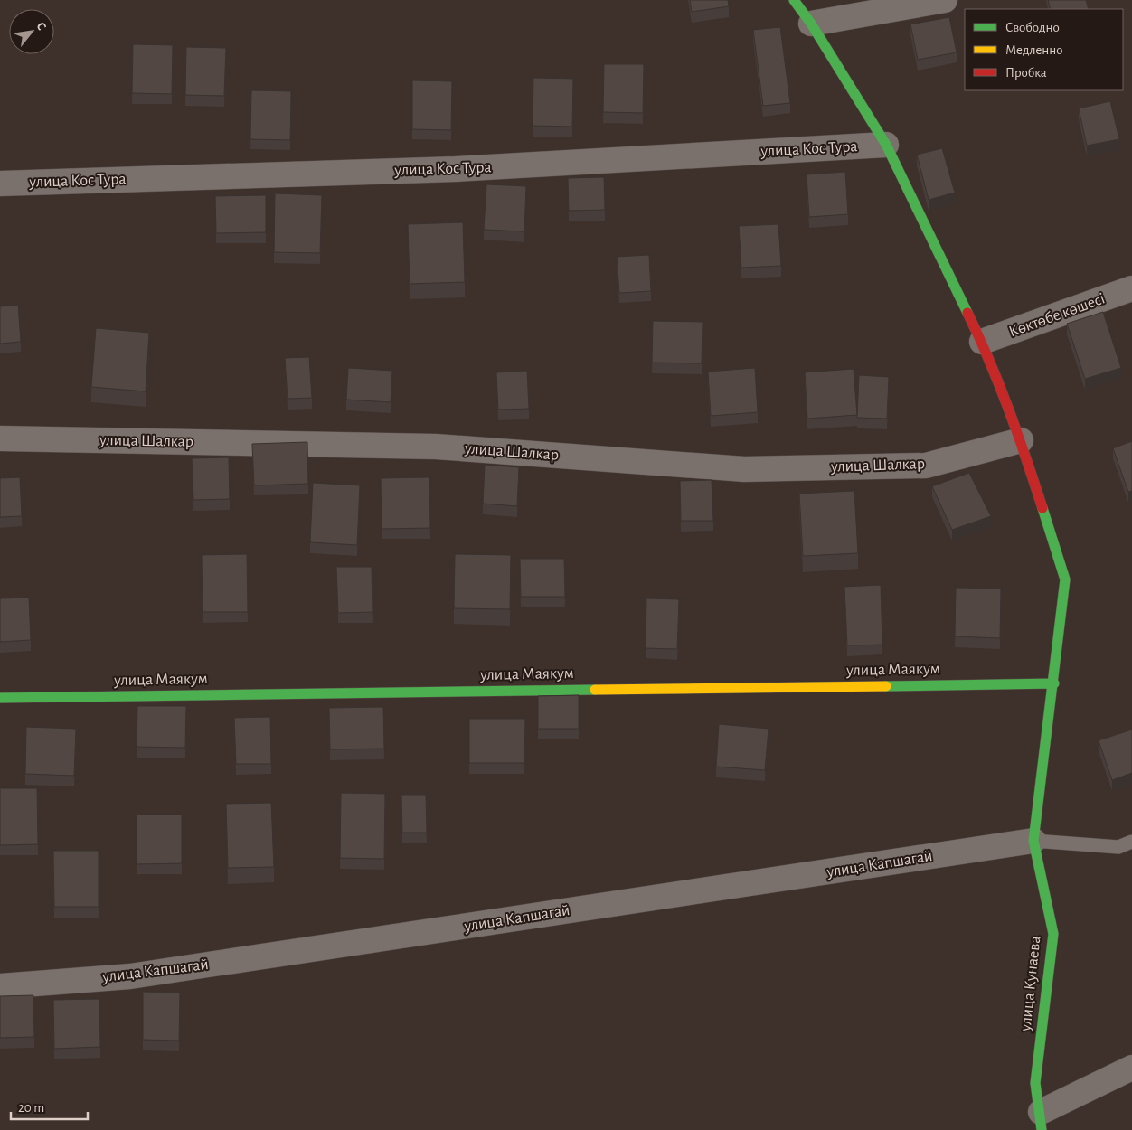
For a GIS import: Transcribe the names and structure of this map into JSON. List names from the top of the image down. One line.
{"streets":{"street":["улица Кос Тура","Көктөбе көшесі","улица Шалкар","улица Маякум","улица Капшагай","улица Кунаева"]},"crossings":[["улица Кос Тура","улица Кунаева"],["Көктөбе көшесі","улица Кунаева"],["улица Шалкар","улица Кунаева"],["улица Маякум","улица Кунаева"],["улица Капшагай","улица Кунаева"]],"legend":["Свободно","Медленно","Пробка"],"scale_bar":"20 m","north":"top right"}
